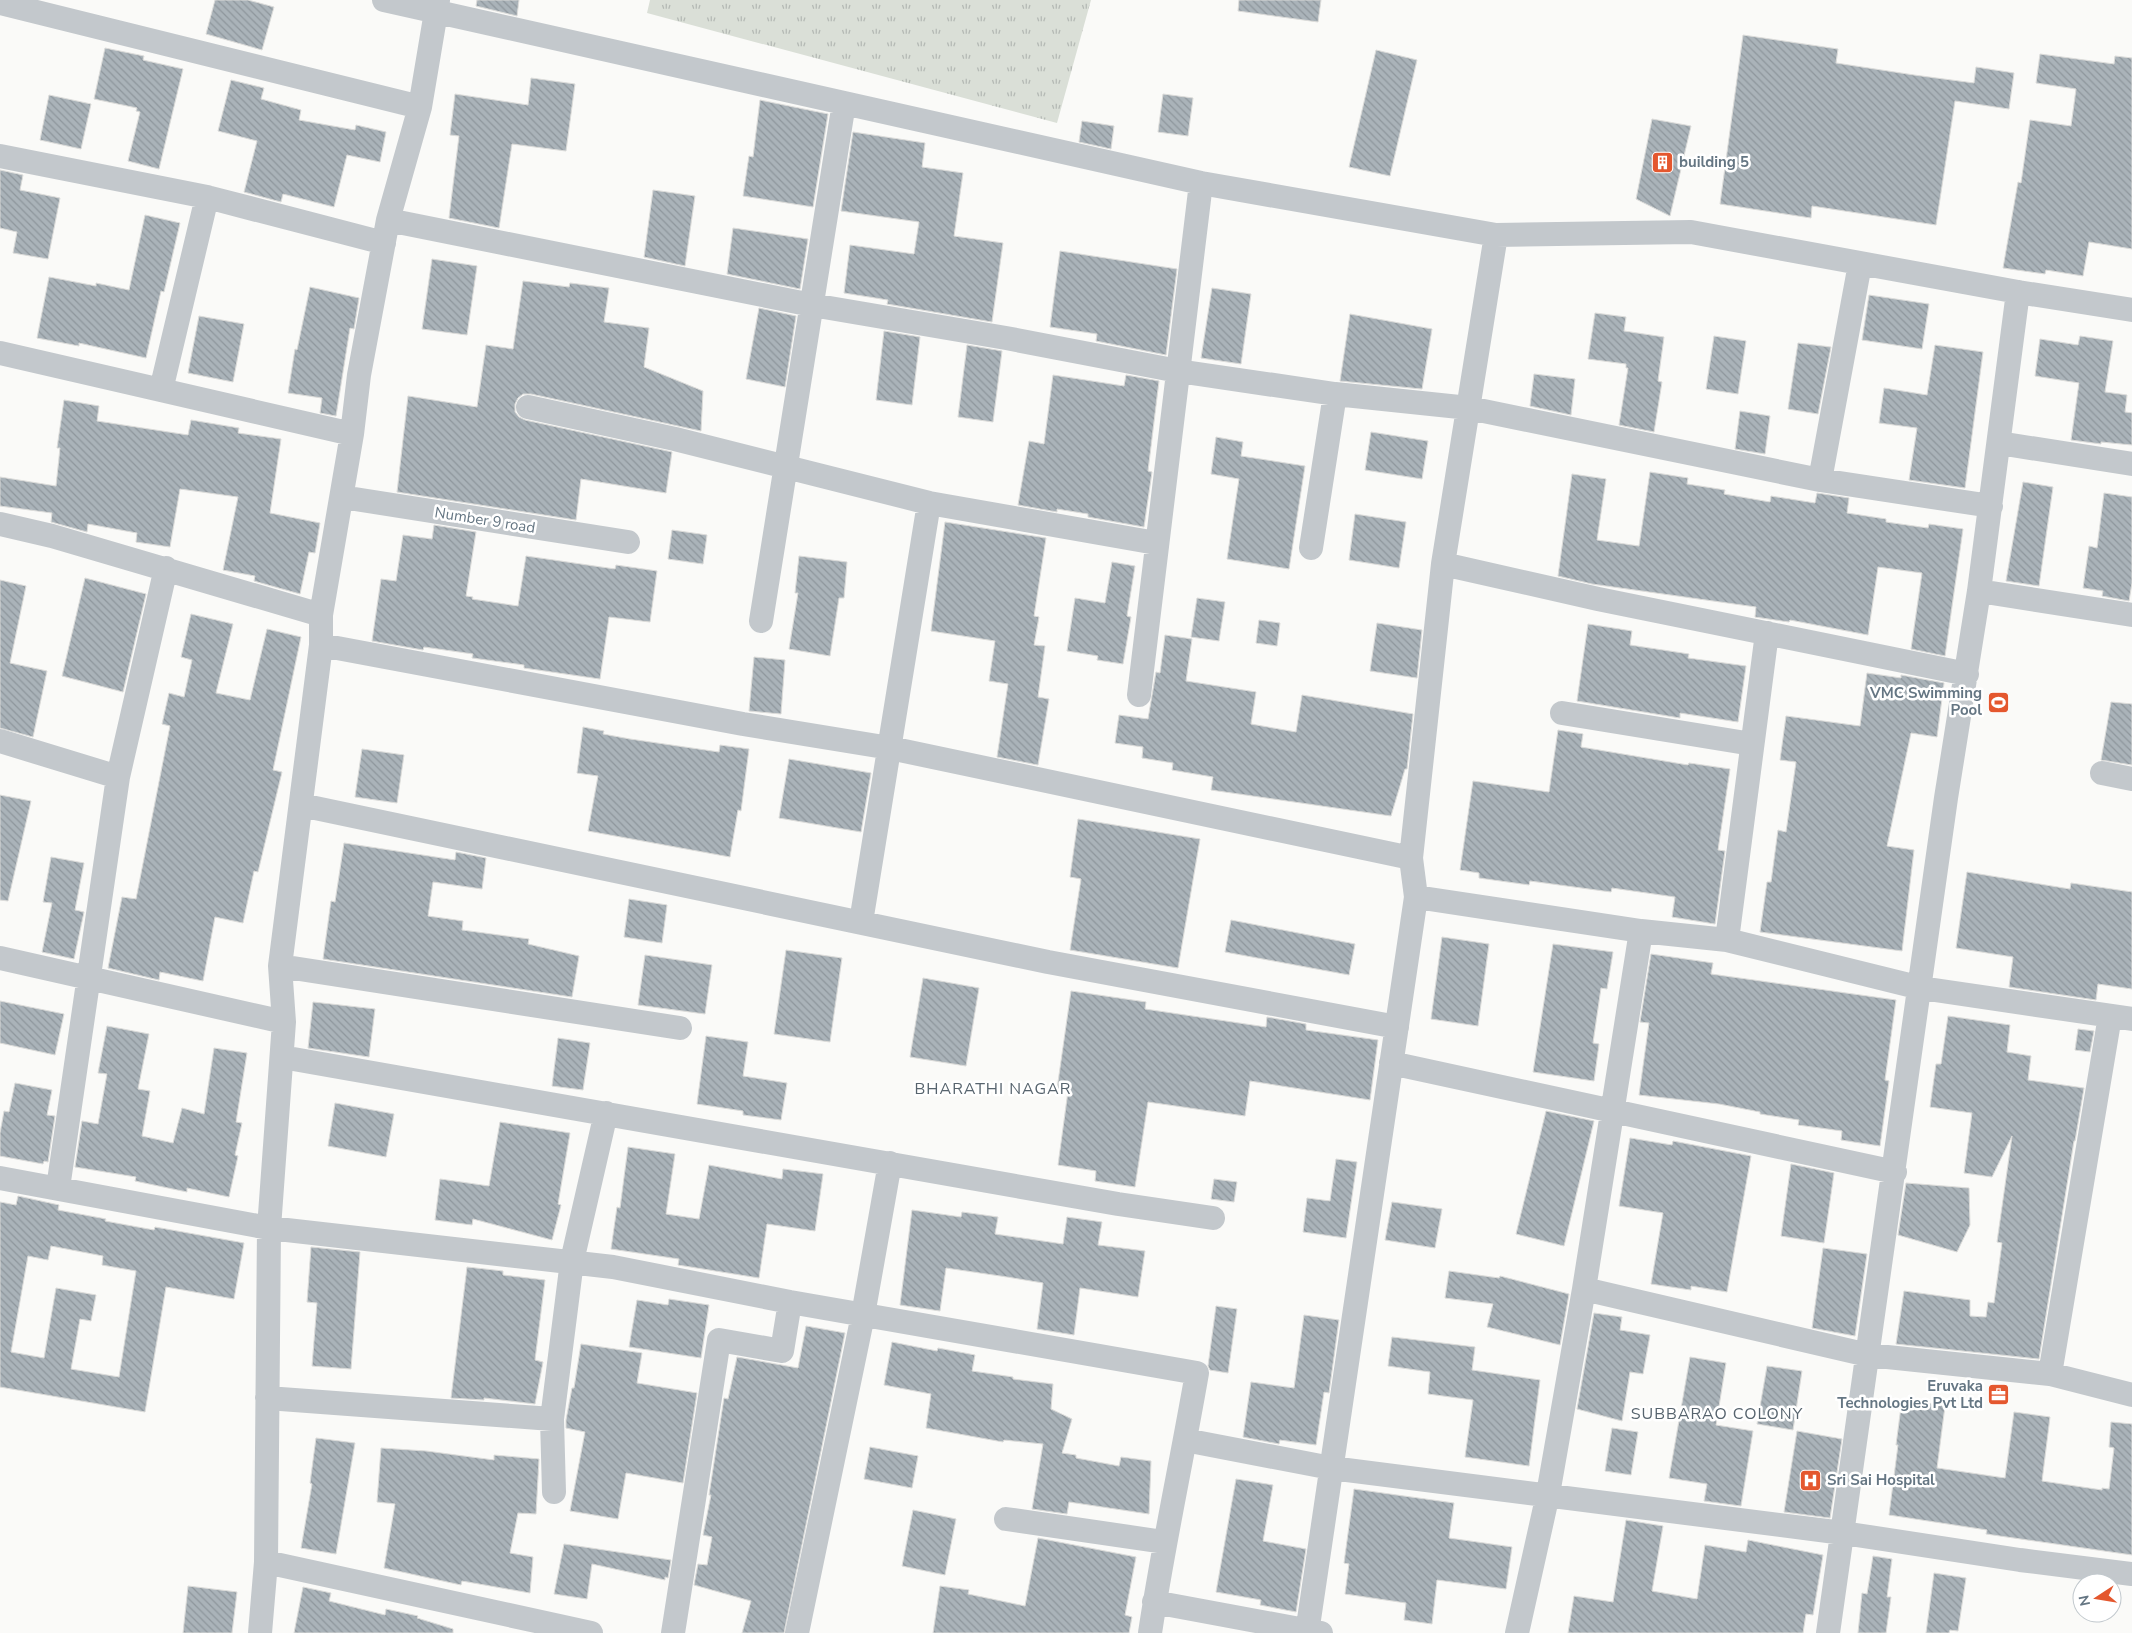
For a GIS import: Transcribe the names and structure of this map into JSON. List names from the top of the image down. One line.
{"streets":{"street":["Number 9 road"]},"districts":["BHARATHI NAGAR","SUBBARAO COLONY"],"places":{"building":["building 5"],"sports":["VMC Swimming Pool"],"office":["Eruvaka Technologies Pvt Ltd"],"hospital":["Sri Sai Hospital"]},"north":"left"}
